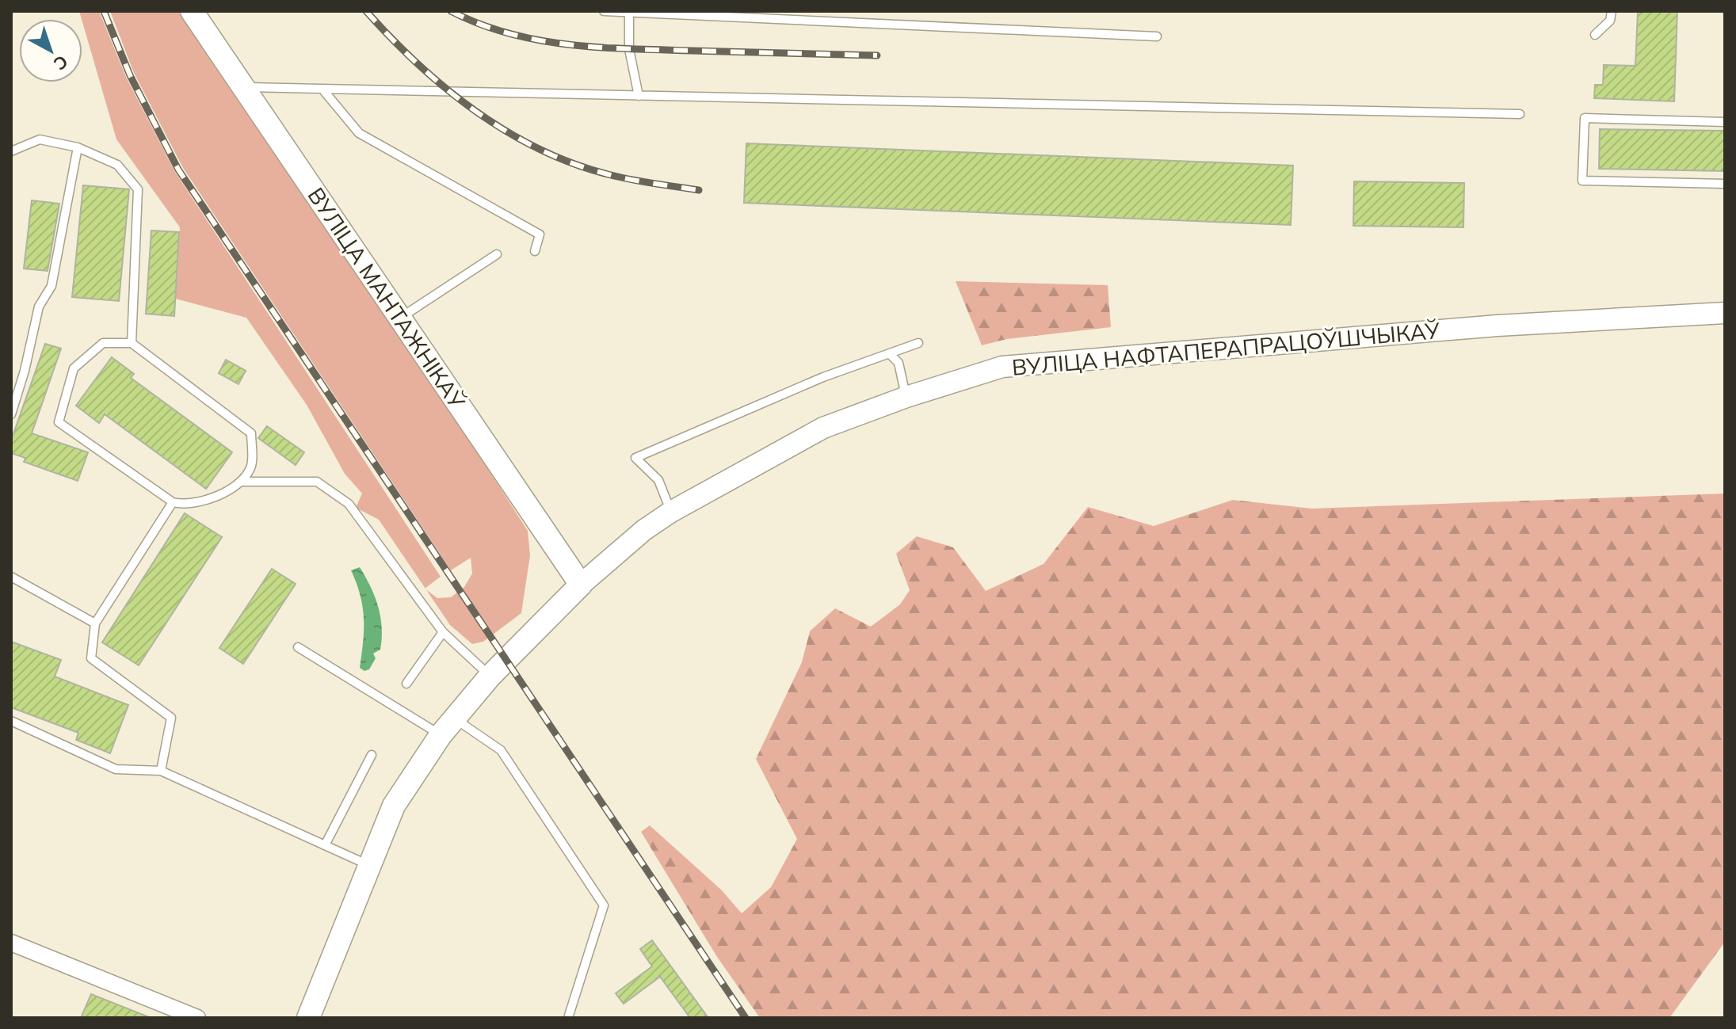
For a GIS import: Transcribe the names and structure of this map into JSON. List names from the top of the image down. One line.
{"streets":{"main road":["ВУЛІЦА МАНТАЖНІКАЎ","ВУЛІЦА НАФТАПЕРАПРАЦОЎШЧЫКАЎ"]},"crossings":[["ВУЛІЦА МАНТАЖНІКАЎ","ВУЛІЦА НАФТАПЕРАПРАЦОЎШЧЫКАЎ"]],"north":"bottom right"}
